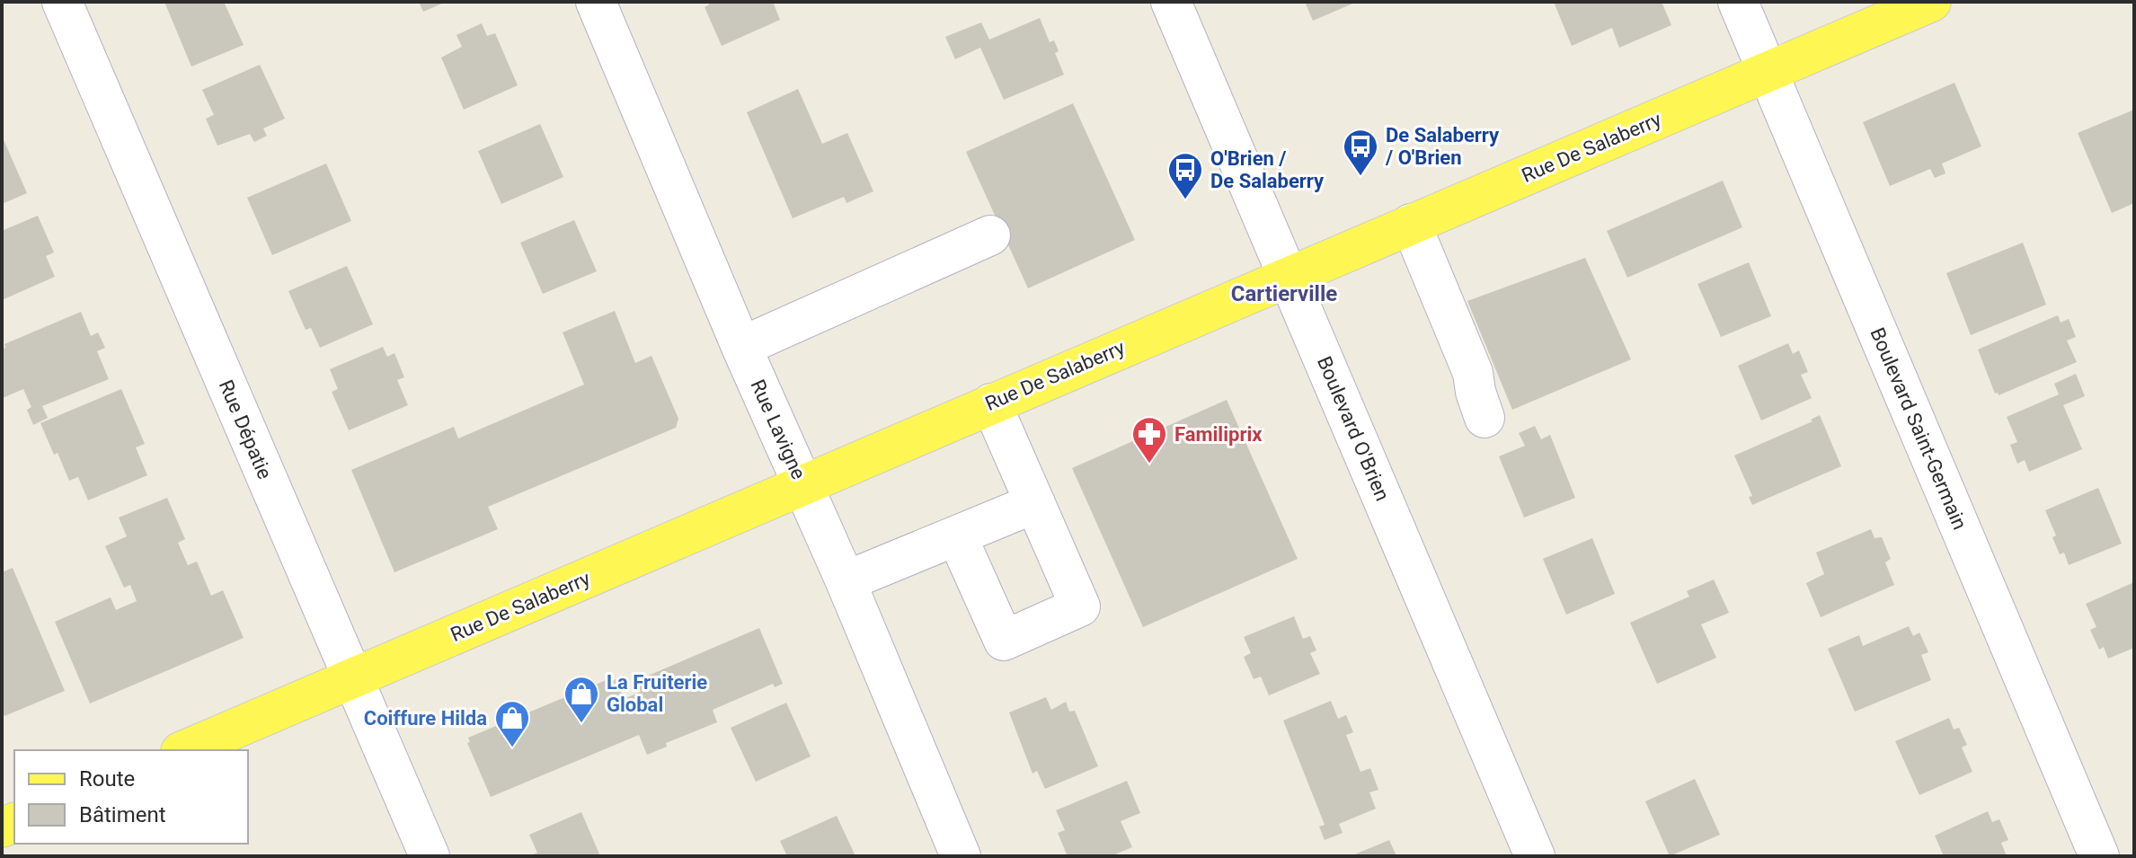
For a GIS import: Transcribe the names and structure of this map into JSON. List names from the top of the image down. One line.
{"streets":{"main road":["Rue De Salaberry"],"street":["Boulevard O'Brien","Boulevard Saint-Germain","Rue Dépatie","Rue Lavigne"]},"crossings":[["Rue De Salaberry","Boulevard O'Brien"],["Rue De Salaberry","Boulevard Saint-Germain"],["Rue De Salaberry","Rue Dépatie"],["Rue De Salaberry","Rue Lavigne"]],"districts":["Cartierville"],"places":{"bus stop":["De Salaberry / O'Brien","O'Brien / De Salaberry"],"pharmacy":["Familiprix"],"shop":["La Fruiterie Global","Coiffure Hilda"]},"legend":["Route","Bâtiment"]}
